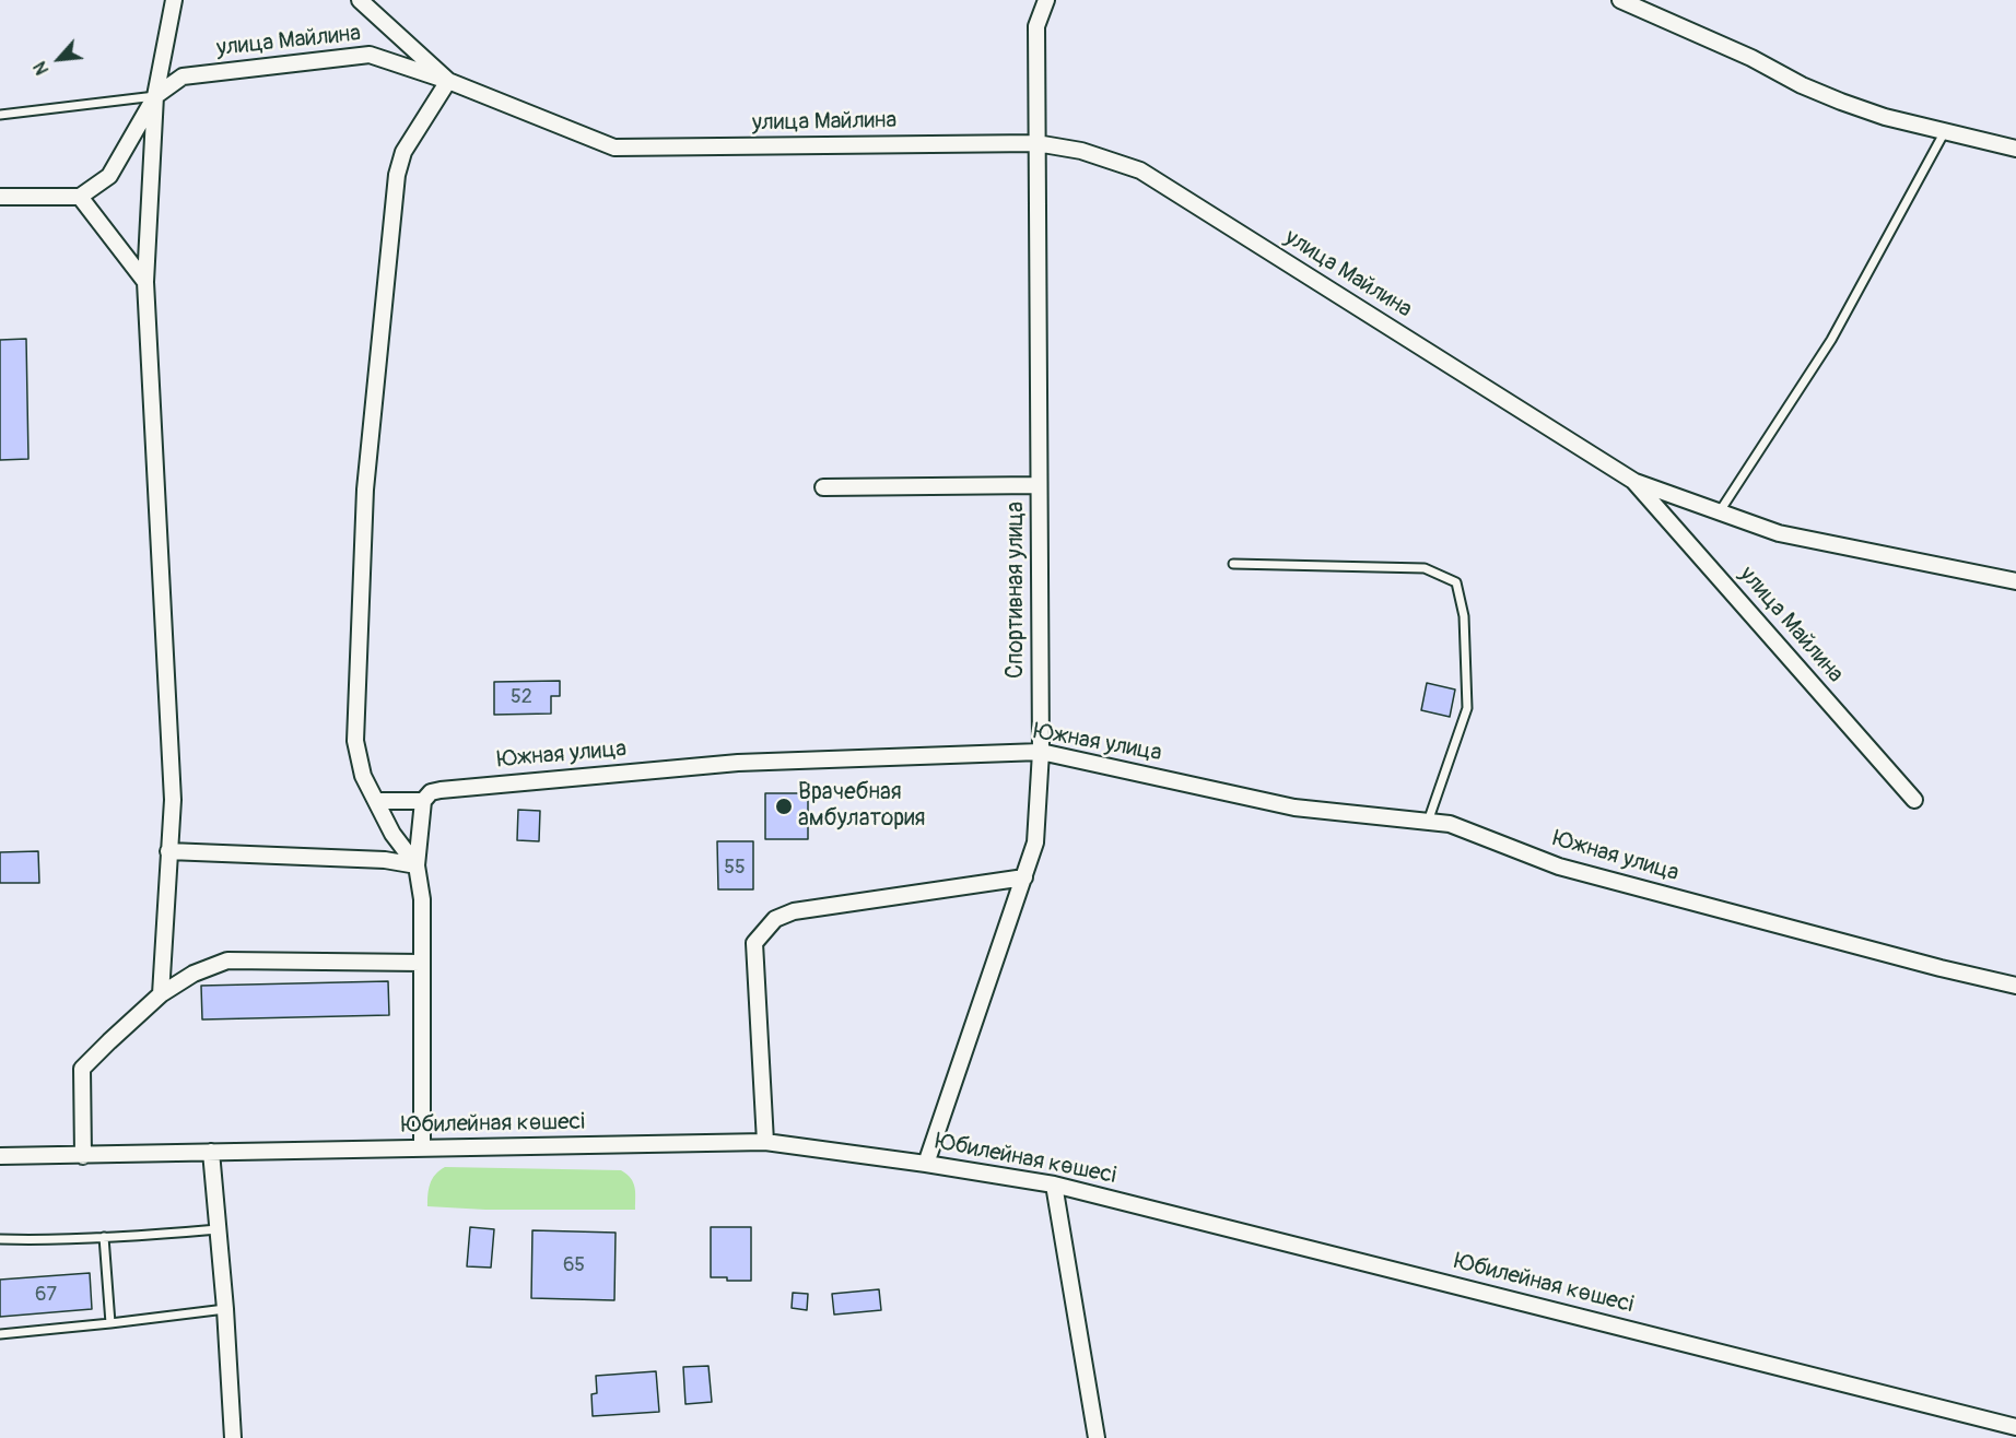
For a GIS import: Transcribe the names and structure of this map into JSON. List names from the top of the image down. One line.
{"streets":{"street":["улица Майлина","Спортивная улица","Южная улица","Юбилейная көшесі"]},"crossings":[["улица Майлина","Спортивная улица"],["Спортивная улица","Южная улица"],["Спортивная улица","Юбилейная көшесі"]],"places":["Врачебная амбулатория"],"house_numbers":["52","55","65","67"],"north":"bottom left"}
